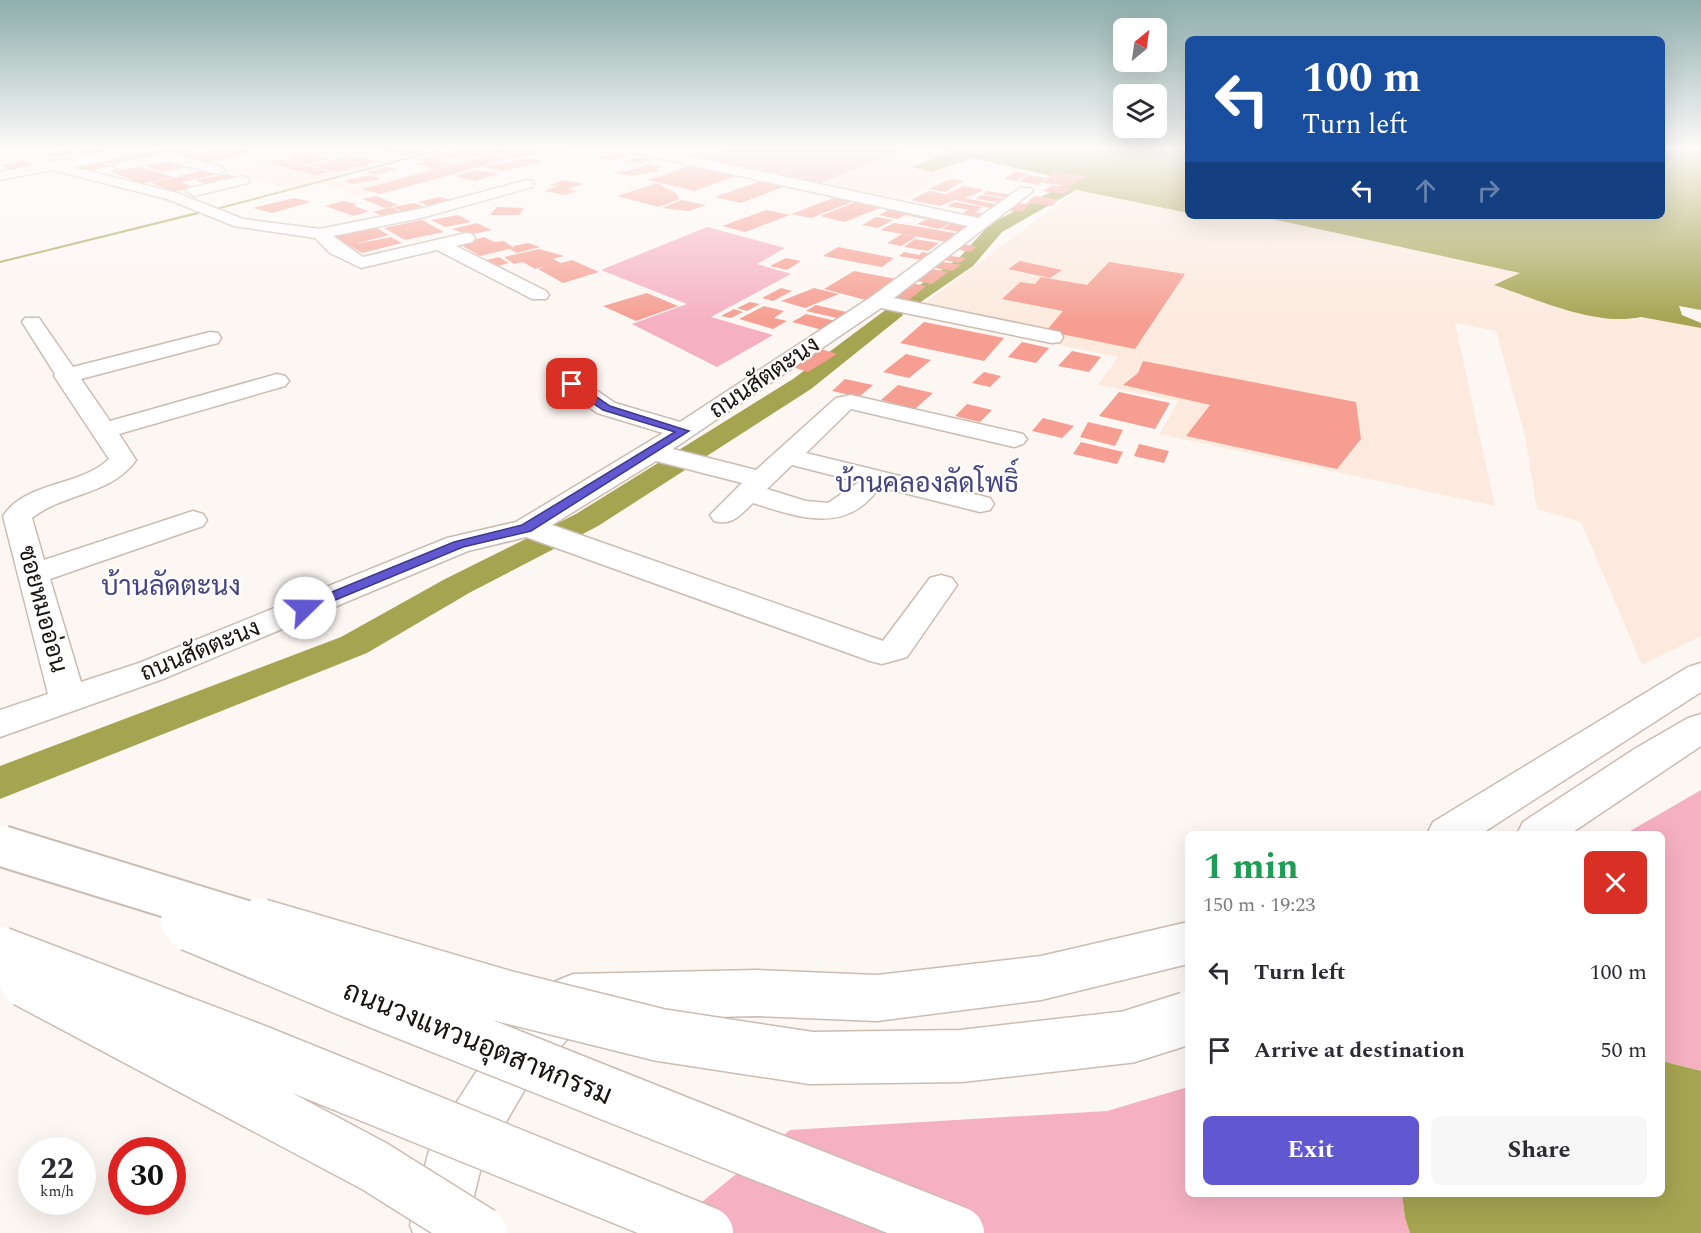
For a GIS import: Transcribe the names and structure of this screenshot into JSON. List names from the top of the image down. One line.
{"streets":{"street":["ถนนสัตตะนง","ซอยหมออ่อน","ถนนวงแหวนอุตสาหกรรม"]},"crossings":[["ถนนสัตตะนง","ซอยหมออ่อน"]],"districts":["บ้านคลองลัดโพธิ์","บ้านลัดตะนง"],"north":"top right","page":{"turn":["100 m","Turn left"],"heading":["1 min","150 m · 19:23"],"list":[{"name":"Turn left","value":"100 m"},{"name":"Arrive at destination","value":"50 m"}],"buttons":["Exit","Share"],"speed":"22 km/h","limit":"30"}}
